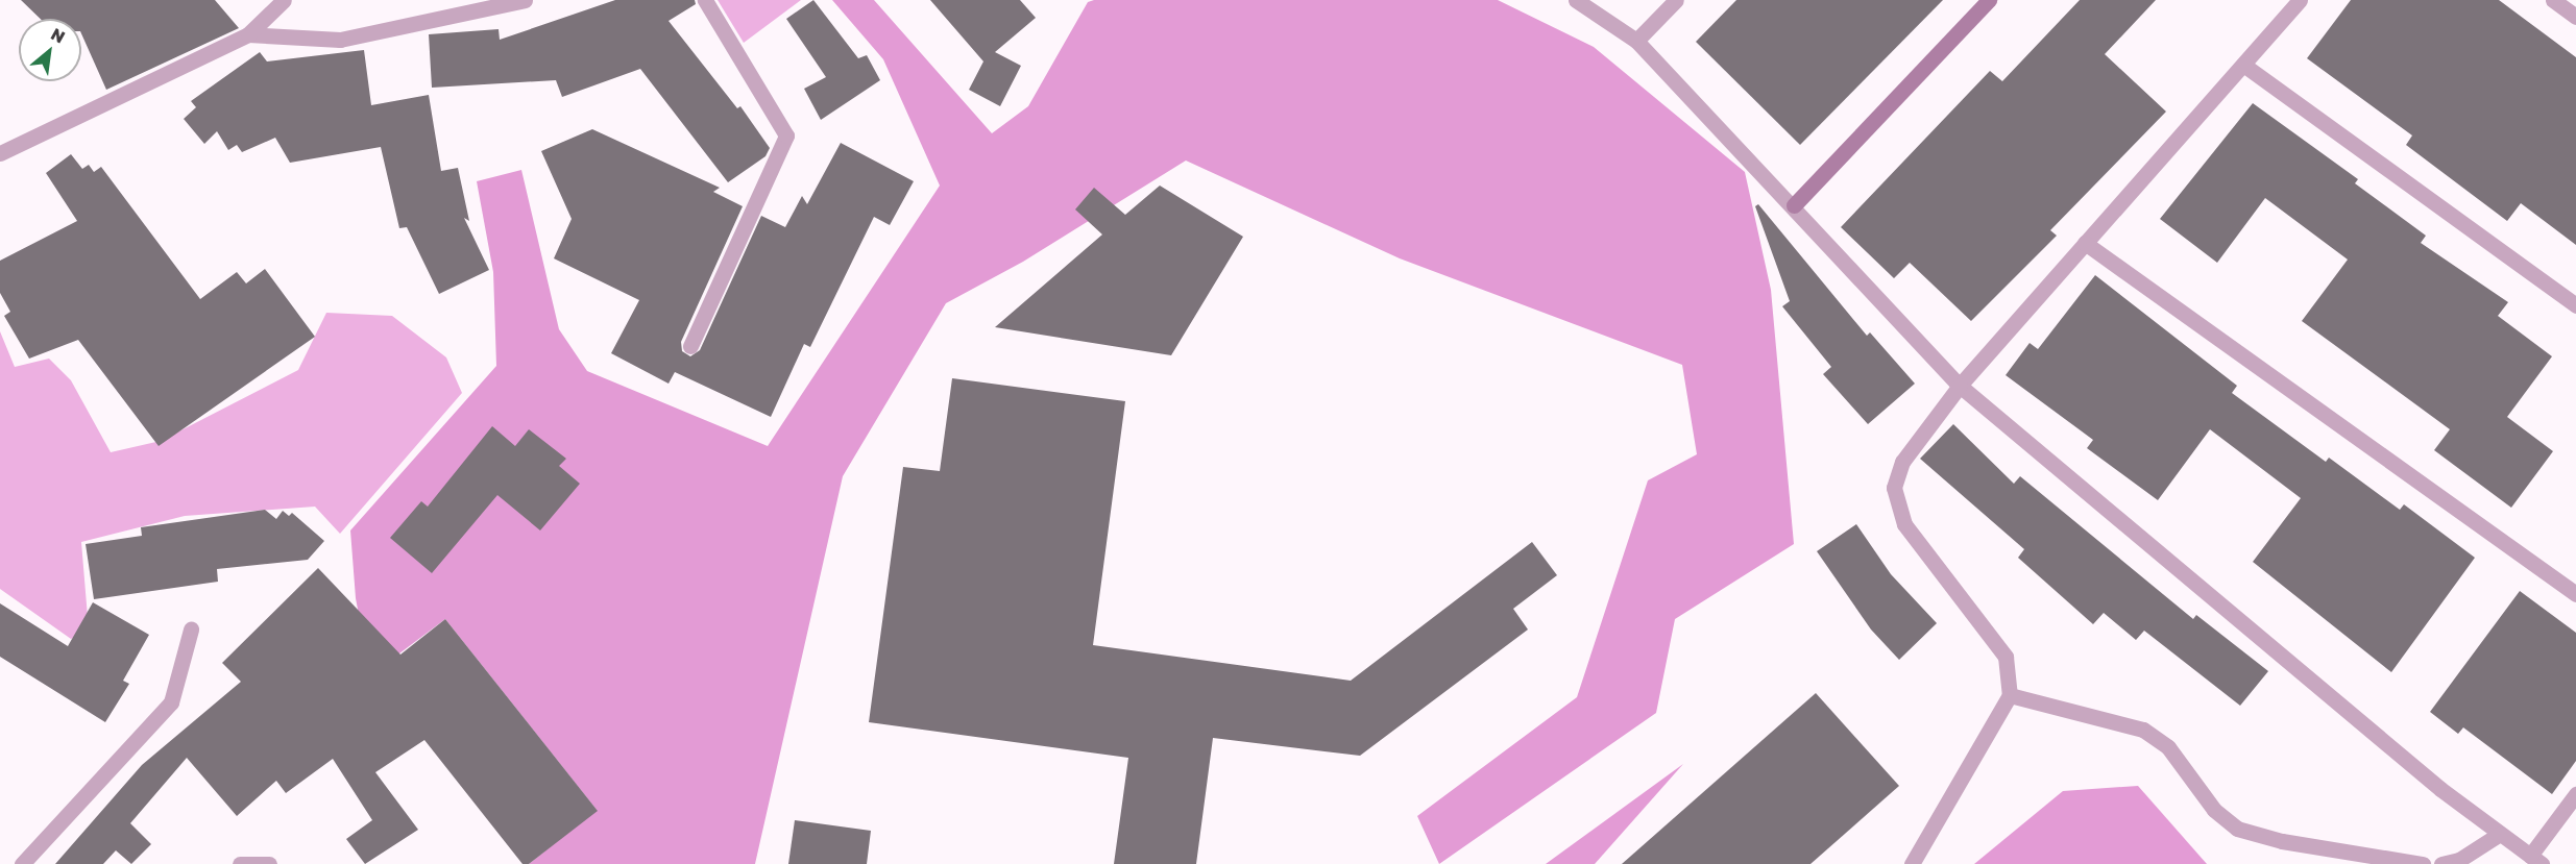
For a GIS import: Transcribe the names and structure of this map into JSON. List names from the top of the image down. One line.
{"north":"top right"}
